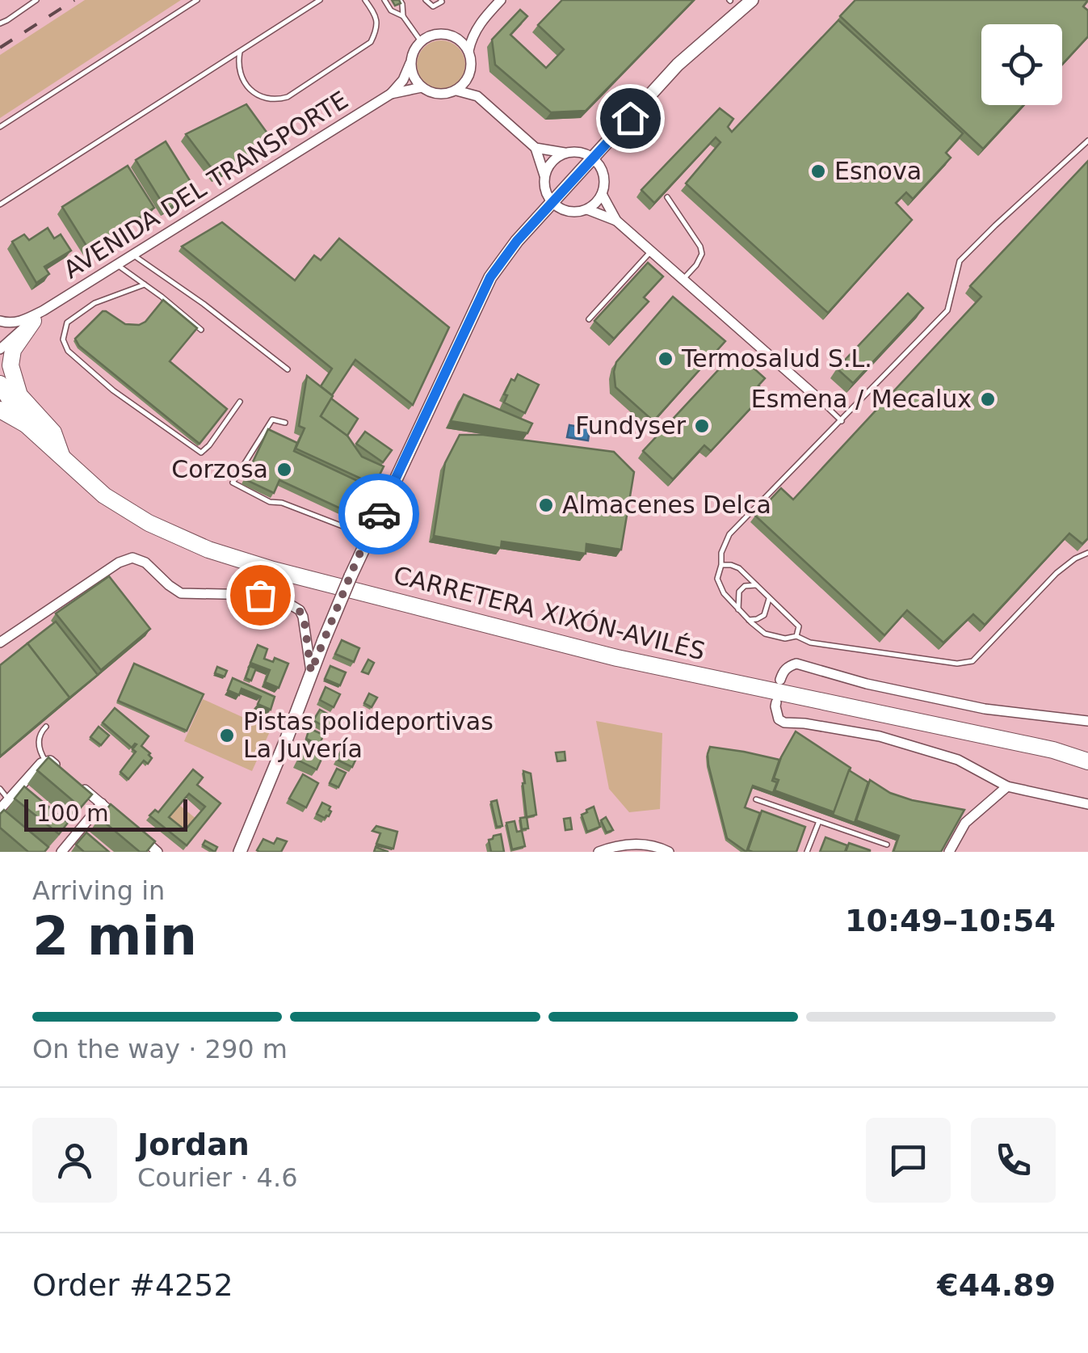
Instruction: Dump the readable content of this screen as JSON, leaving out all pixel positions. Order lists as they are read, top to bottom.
{
  "streets": {
    "highway": ["CARRETERA XIXÓN-AVILÉS"],
    "street": ["AVENIDA DEL TRANSPORTE"]
  },
  "places": [
    "Esnova",
    "Termosalud S.L.",
    "Esmena / Mecalux",
    "Fundyser",
    "Corzosa",
    "Almacenes Delca",
    "Pistas polideportivas La Juvería"
  ],
  "scale_bar": "100 m",
  "page": {
    "scale": "100 m",
    "heading": ["2 min", "Arriving in", "10:49–10:54"],
    "panel": [
      "Jordan",
      "Courier · 4.6",
      "Order #4252",
      "€44.89"
    ],
    "bar": "On the way · 290 m"
  }
}
